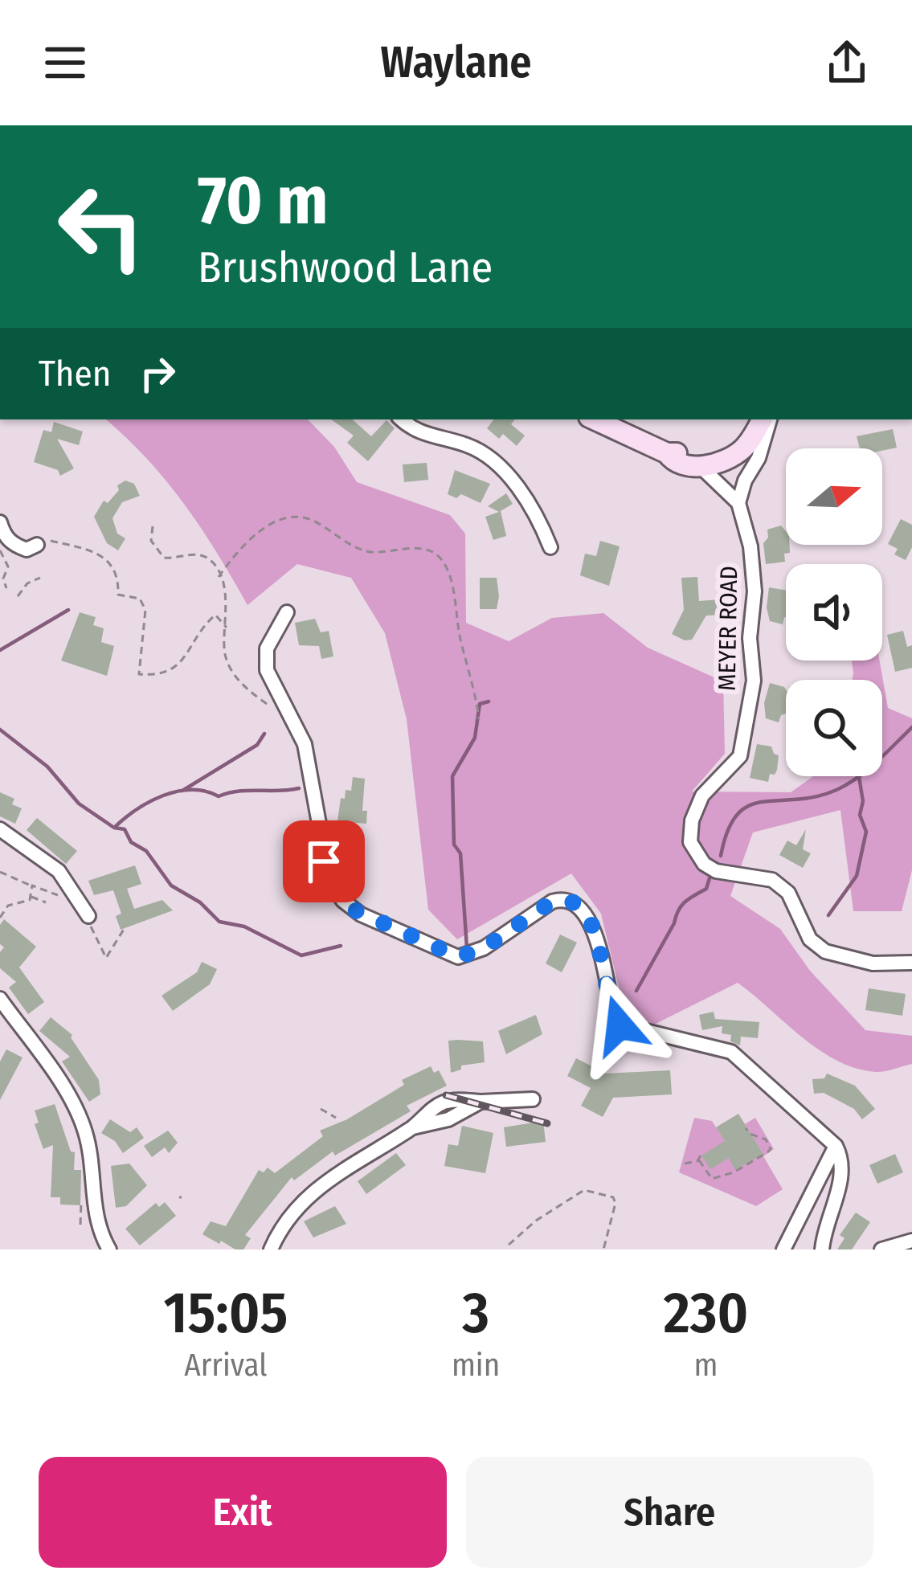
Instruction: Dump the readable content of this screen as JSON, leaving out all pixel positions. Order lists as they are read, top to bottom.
{
  "streets": {
    "street": ["MEYER ROAD"]
  },
  "north": "right",
  "page": {
    "header": "Waylane",
    "turn": ["70 m", "Brushwood Lane"],
    "then": "Then",
    "eta": [
      "15:05",
      "Arrival",
      "3",
      "min",
      "230",
      "m"
    ],
    "buttons": ["Exit", "Share"]
  }
}
